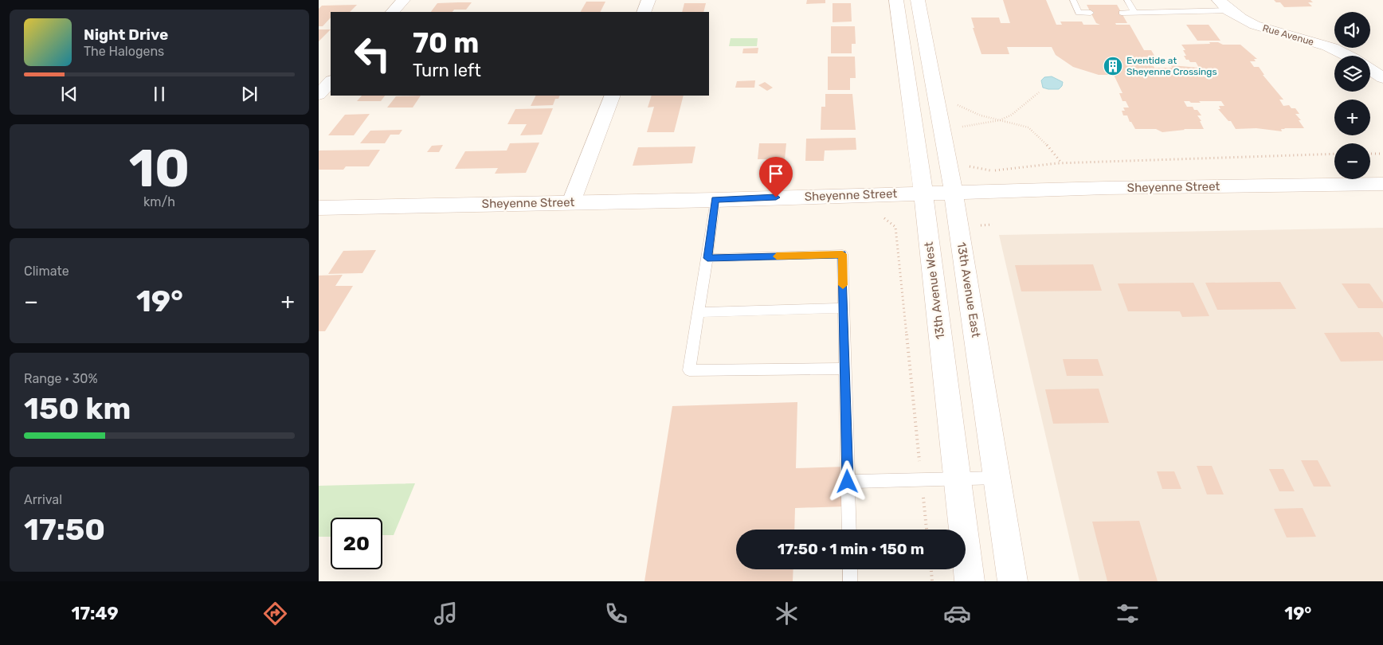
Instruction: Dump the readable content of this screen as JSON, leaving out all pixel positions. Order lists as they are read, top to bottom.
{
  "streets": {
    "main road": [
      "Rue Avenue",
      "Sheyenne Street",
      "13th Avenue East",
      "13th Avenue West"
    ]
  },
  "crossings": [
    ["Sheyenne Street", "13th Avenue East"],
    ["Sheyenne Street", "13th Avenue West"]
  ],
  "places": {
    "building": ["Eventide at Sheyenne Crossings"]
  },
  "page": {
    "map_buttons": ["+", "−"],
    "turn": ["70 m", "Turn left"],
    "song": ["Night Drive", "The Halogens"],
    "tile": [
      ["10", "km/h"],
      "Climate",
      ["Range · 30%", "150 km"],
      ["Arrival", "17:50"]
    ],
    "heat": ["−", "19°", "+"],
    "limit": "20",
    "trip": "17:50 · 1 min · 150 m",
    "tabs": ["17:49", "19°"]
  }
}
